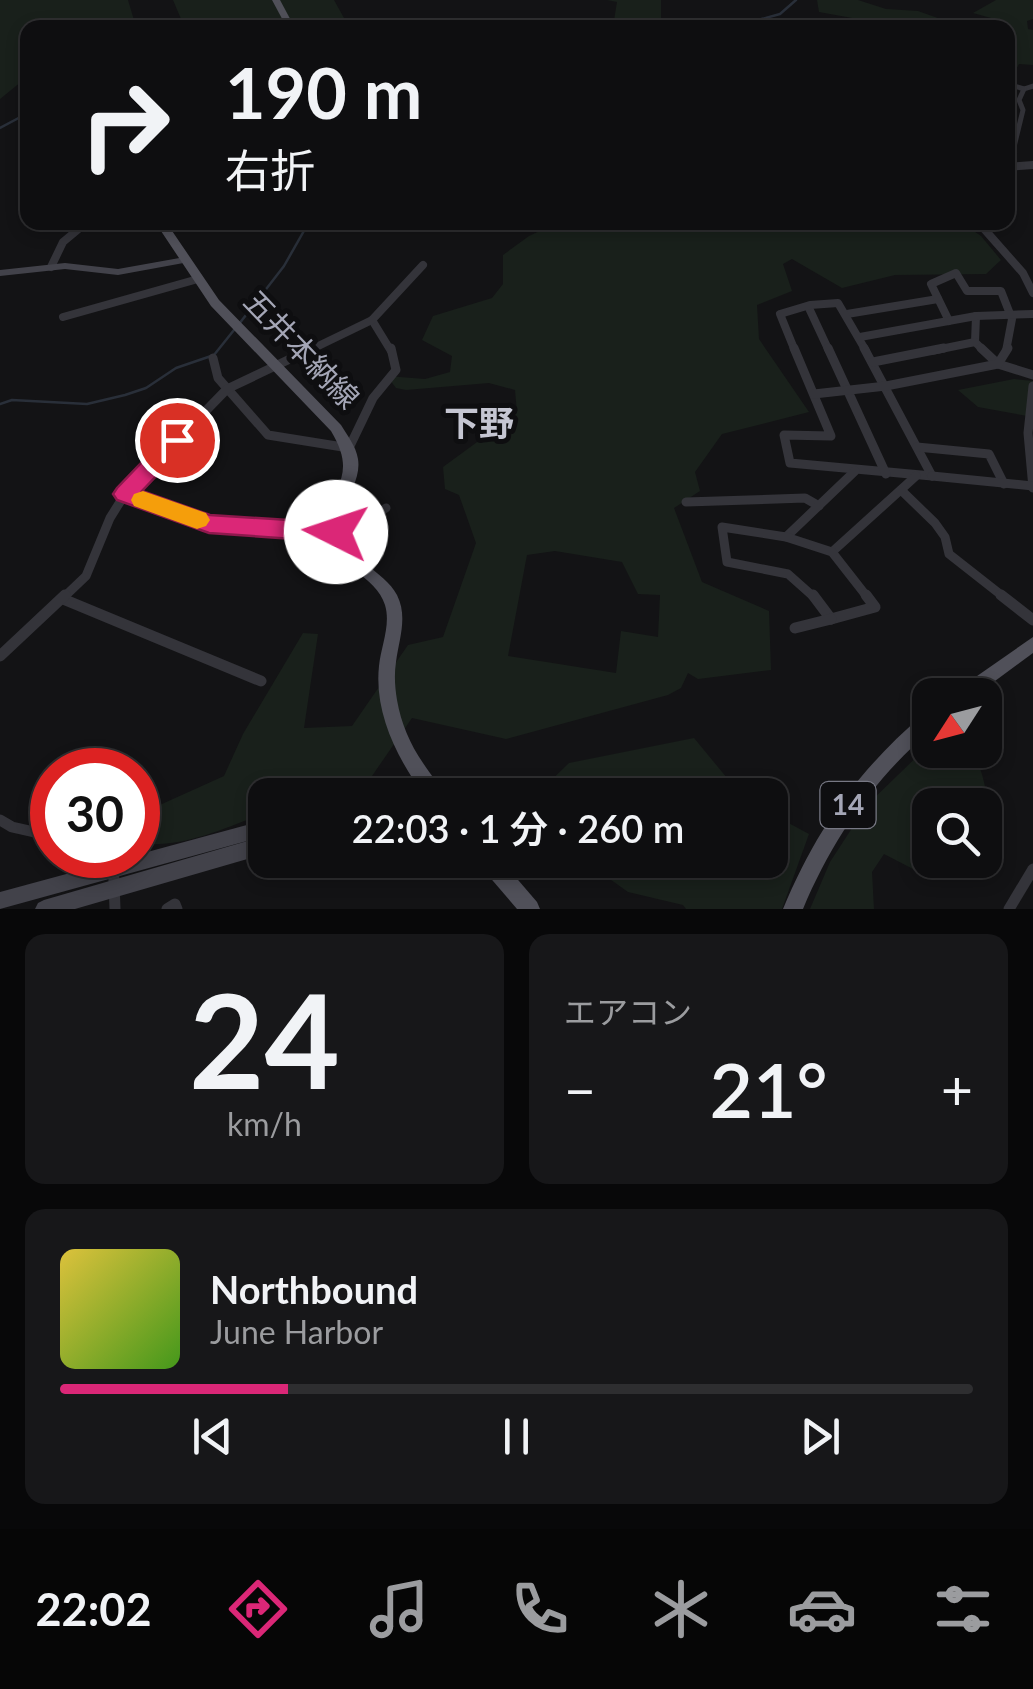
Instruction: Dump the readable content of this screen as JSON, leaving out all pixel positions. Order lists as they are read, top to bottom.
{
  "streets": {
    "main road": ["五井本納線", "14"]
  },
  "districts": ["下野"],
  "north": "bottom left",
  "page": {
    "turn": ["190 m", "右折"],
    "limit": "30",
    "trip": "22:03 · 1 分 · 260 m",
    "tile": [
      ["24", "km/h"],
      "エアコン"
    ],
    "heat": ["−", "21°", "+"],
    "song": ["Northbound", "June Harbor"],
    "tabs": "22:02"
  }
}
